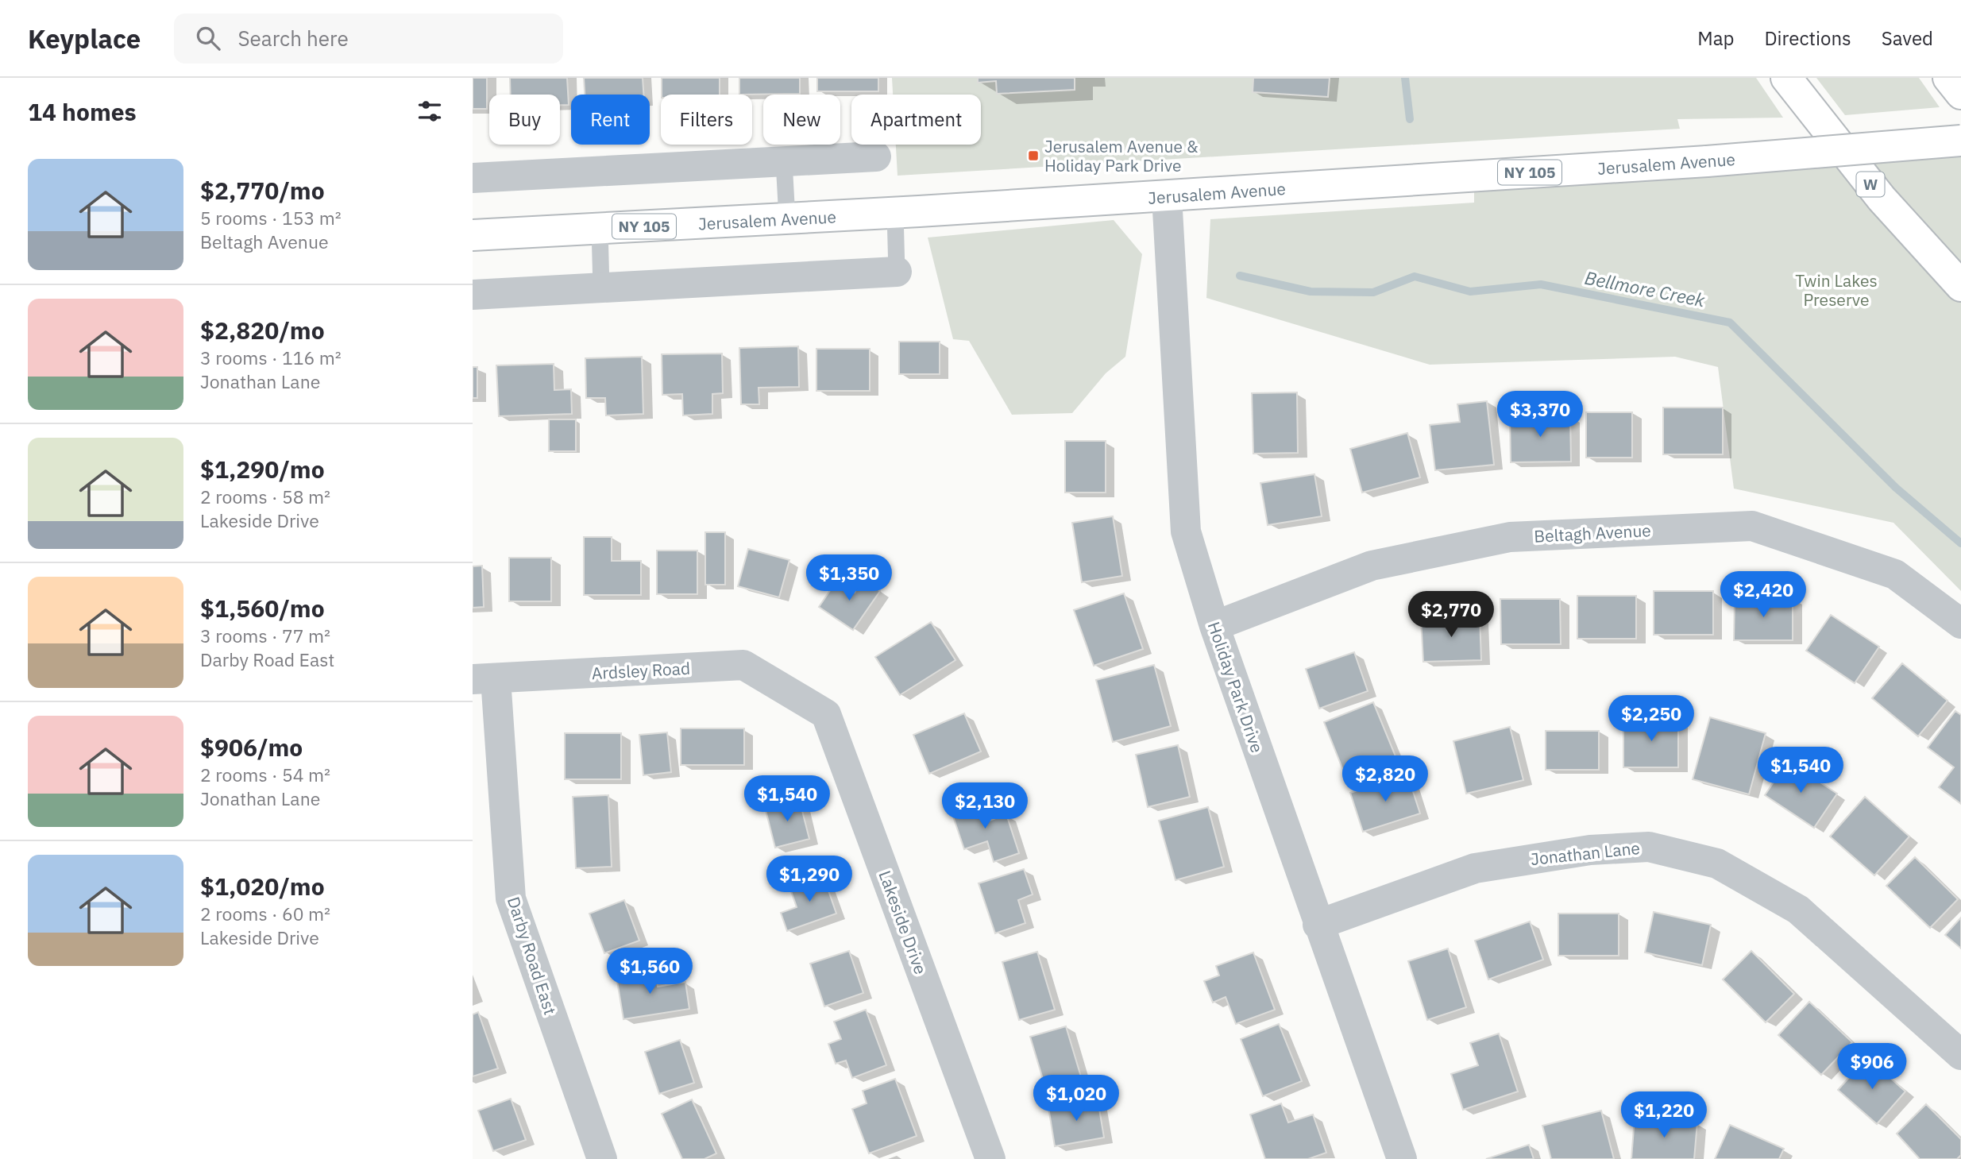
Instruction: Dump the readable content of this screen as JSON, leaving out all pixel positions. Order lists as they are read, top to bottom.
{
  "streets": {
    "main road": ["Jerusalem Avenue", "NY 105", "W"],
    "street": [
      "Beltagh Avenue",
      "Ardsley Road",
      "Holiday Park Drive",
      "Jonathan Lane",
      "Lakeside Drive",
      "Darby Road East"
    ]
  },
  "crossings": [
    ["Jerusalem Avenue", "Holiday Park Drive"],
    ["Beltagh Avenue", "Holiday Park Drive"],
    ["Ardsley Road", "Lakeside Drive"],
    ["Ardsley Road", "Darby Road East"],
    ["Holiday Park Drive", "Jonathan Lane"]
  ],
  "water": ["Bellmore Creek"],
  "parks": ["Twin Lakes Preserve"],
  "places": {
    "transit": ["Jerusalem Avenue & Holiday Park Drive"]
  },
  "page": {
    "header": "Keyplace",
    "search": "Search here",
    "nav": ["Map", "Directions", "Saved"],
    "heading": "14 homes",
    "chip": [
      "Buy",
      "Rent",
      "Filters",
      "New",
      "Apartment"
    ],
    "list": [
      {
        "name": "$2,770/mo",
        "note": "5 rooms · 153 m² · Beltagh Avenue"
      },
      {
        "name": "$2,820/mo",
        "note": "3 rooms · 116 m² · Jonathan Lane"
      },
      {
        "name": "$1,290/mo",
        "note": "2 rooms · 58 m² · Lakeside Drive"
      },
      {
        "name": "$1,560/mo",
        "note": "3 rooms · 77 m² · Darby Road East"
      },
      {
        "name": "$906/mo",
        "note": "2 rooms · 54 m² · Jonathan Lane"
      },
      {
        "name": "$1,020/mo",
        "note": "2 rooms · 60 m² · Lakeside Drive"
      }
    ],
    "price": [
      "$3,370",
      "$1,350",
      "$2,420",
      "$2,770",
      "$2,250",
      "$1,540",
      "$2,820",
      "$1,540",
      "$2,130",
      "$1,290",
      "$1,560",
      "$906",
      "$1,020",
      "$1,220"
    ]
  }
}
